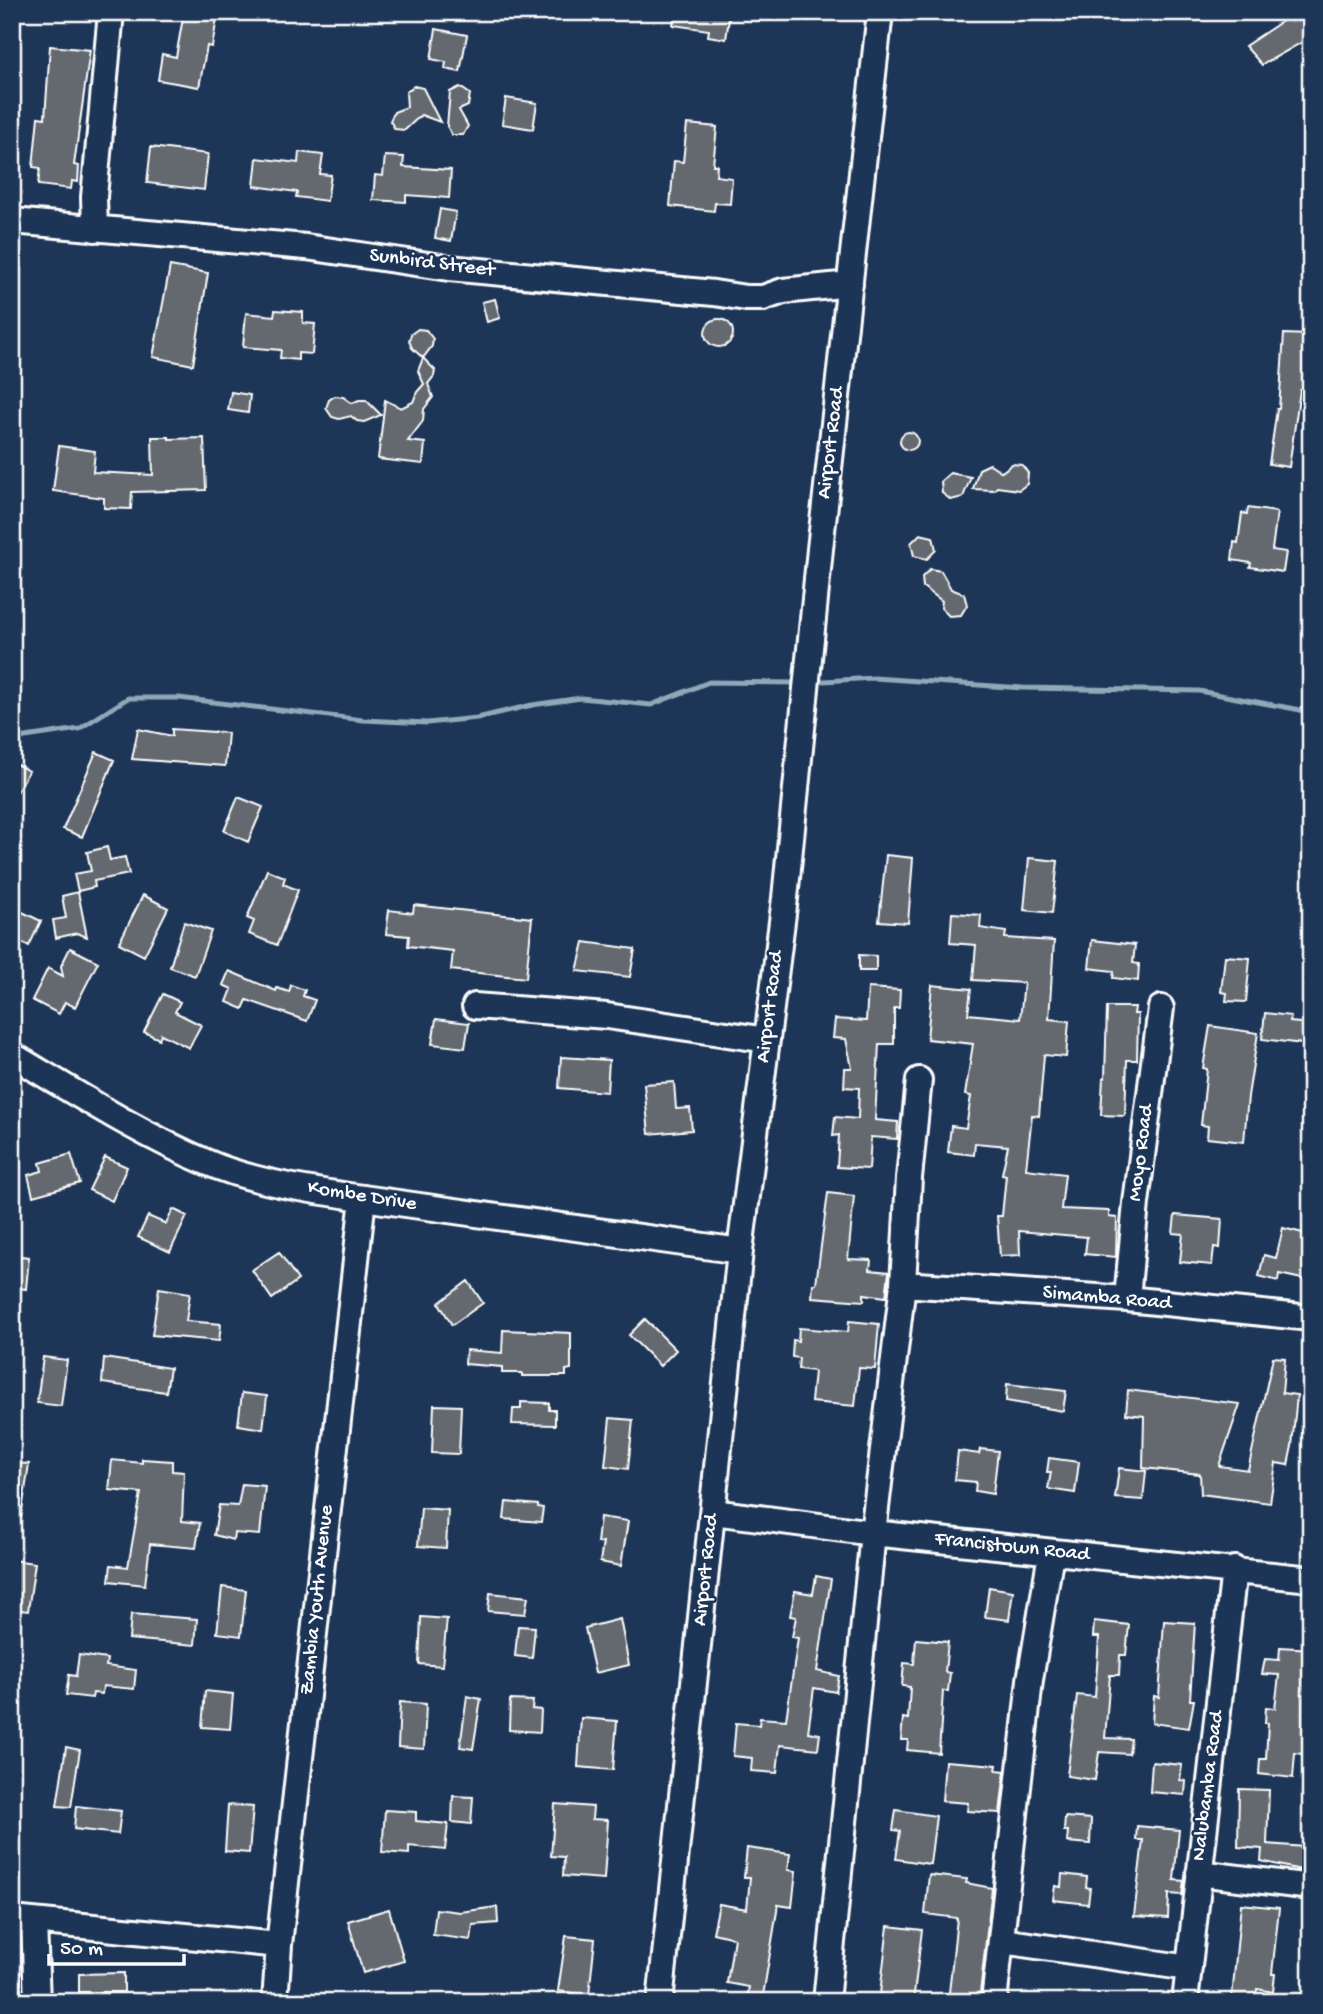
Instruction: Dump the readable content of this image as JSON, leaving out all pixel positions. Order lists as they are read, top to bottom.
{
  "streets": {
    "street": [
      "Sunbird Street",
      "Airport Road",
      "Moyo Road",
      "Kombe Drive",
      "Simamba Road",
      "Francistown Road",
      "Zambia Youth Avenue",
      "Nalubamba Road"
    ]
  },
  "crossings": [
    ["Sunbird Street", "Airport Road"],
    ["Airport Road", "Kombe Drive"],
    ["Airport Road", "Francistown Road"],
    ["Moyo Road", "Simamba Road"],
    ["Kombe Drive", "Zambia Youth Avenue"],
    ["Francistown Road", "Nalubamba Road"]
  ],
  "scale_bar": "50 m"
}
